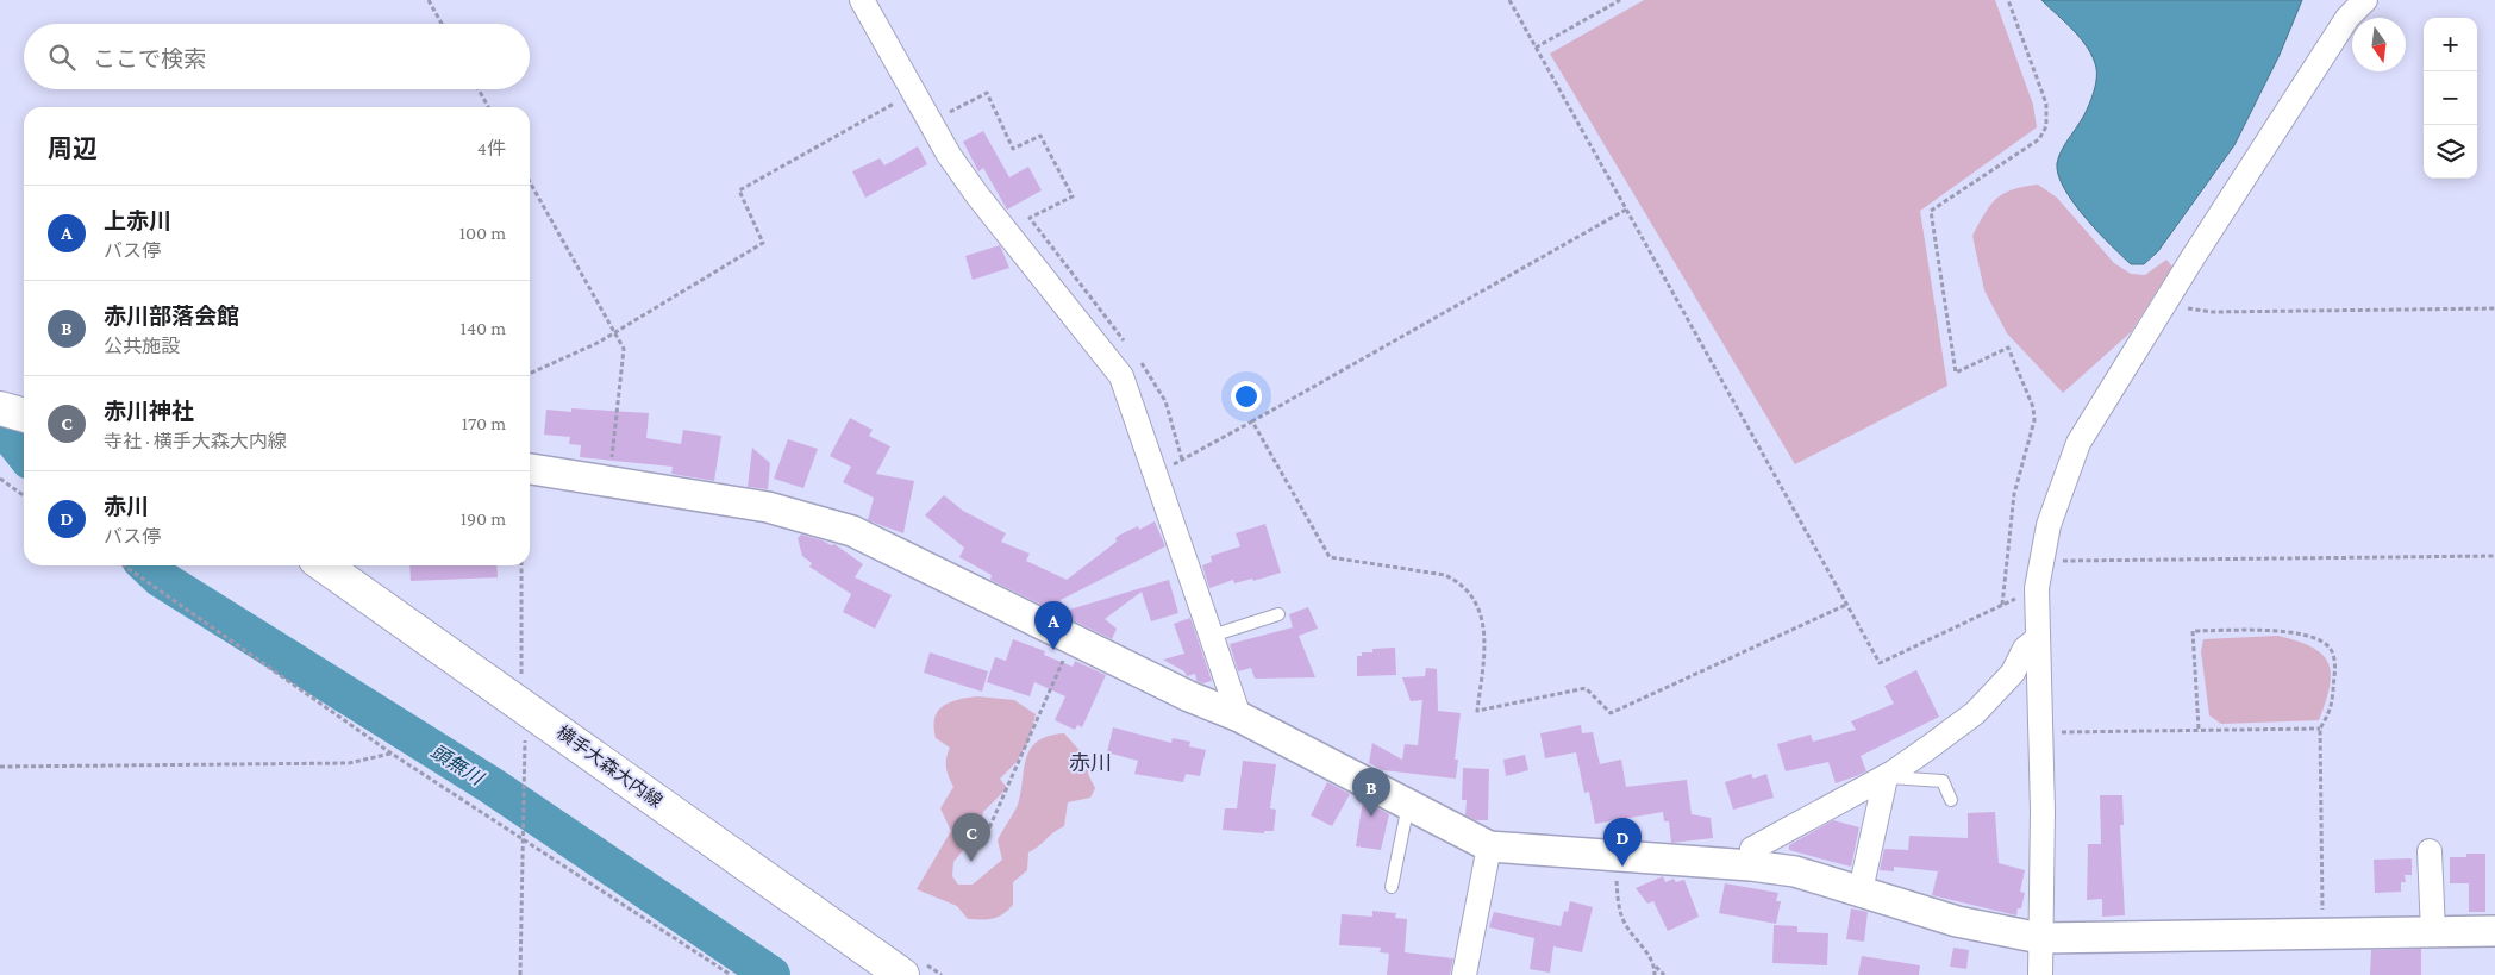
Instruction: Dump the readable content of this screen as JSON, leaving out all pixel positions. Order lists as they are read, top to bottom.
{
  "streets": {
    "main road": ["横手大森大内線"]
  },
  "districts": ["赤川"],
  "water": ["頭無川"],
  "north": "bottom",
  "page": {
    "map_buttons": ["+", "−"],
    "search": "ここで検索",
    "heading": ["周辺", "4件"],
    "list": [
      {
        "mark": "A",
        "name": "上赤川",
        "note": "バス停",
        "value": "100 m"
      },
      {
        "mark": "B",
        "name": "赤川部落会館",
        "note": "公共施設",
        "value": "140 m"
      },
      {
        "mark": "C",
        "name": "赤川神社",
        "note": "寺社 · 横手大森大内線",
        "value": "170 m"
      },
      {
        "mark": "D",
        "name": "赤川",
        "note": "バス停",
        "value": "190 m"
      }
    ],
    "pins": [
      "A",
      "B",
      "C",
      "D"
    ]
  }
}
